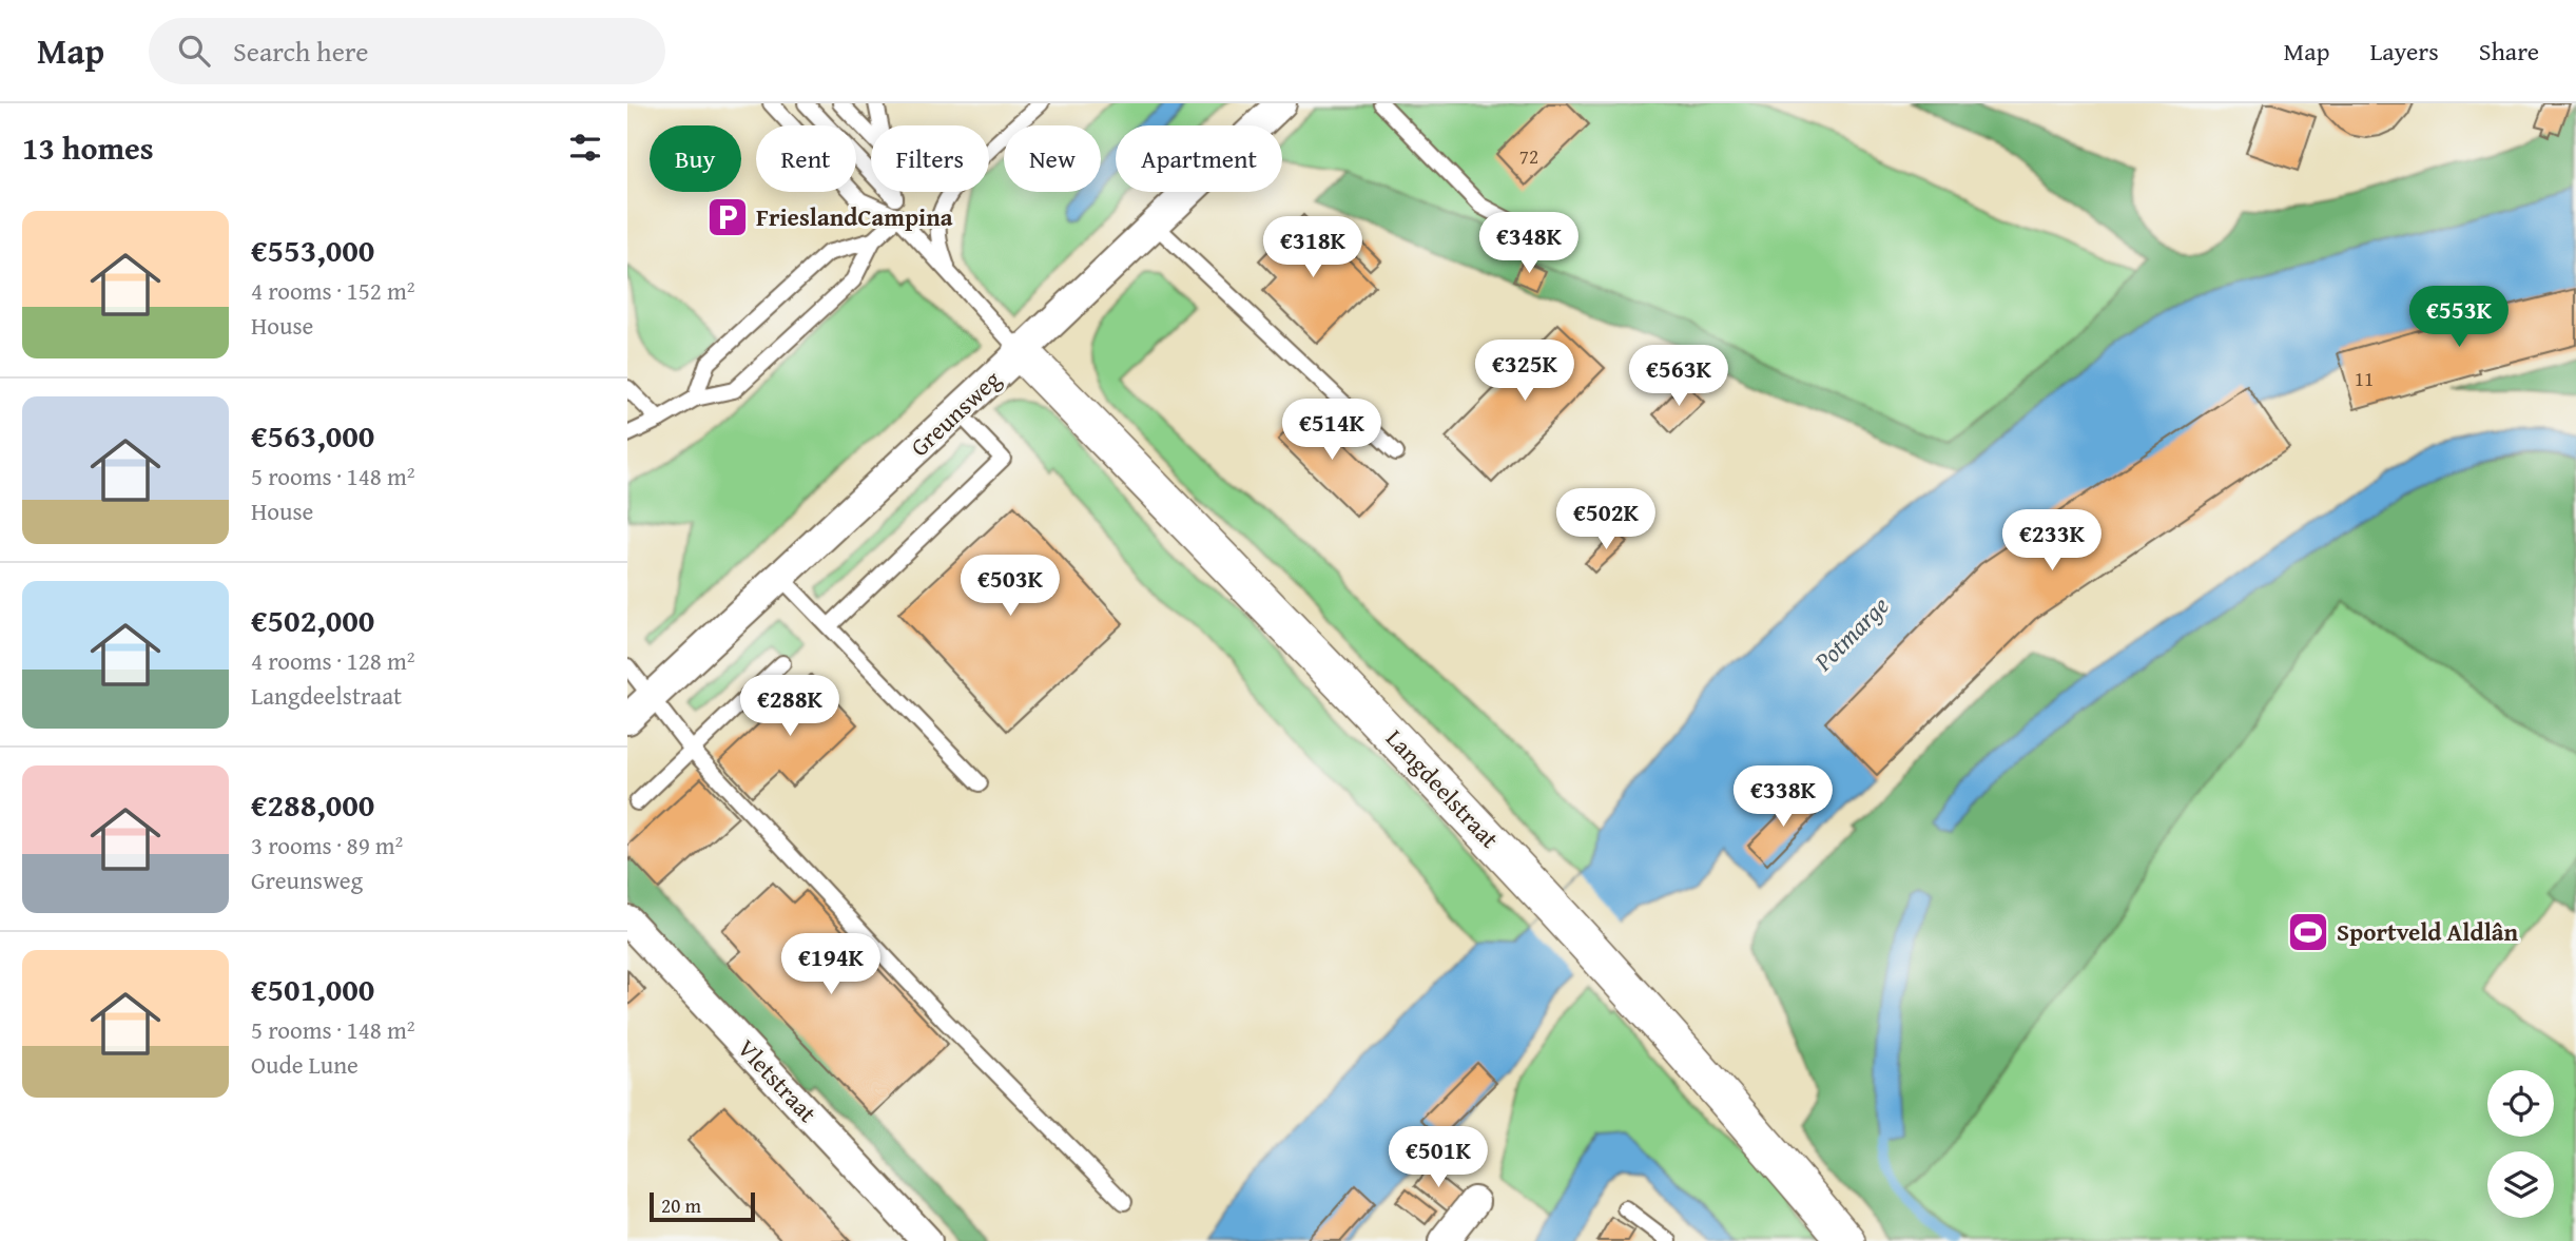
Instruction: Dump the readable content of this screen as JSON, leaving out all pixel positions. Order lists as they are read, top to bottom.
{
  "streets": {
    "street": ["Greunsweg", "Langdeelstraat", "Vletstraat"]
  },
  "crossings": [
    ["Greunsweg", "Langdeelstraat"]
  ],
  "water": ["Potmarge"],
  "places": {
    "parking": ["FrieslandCampina"],
    "sports": ["Sportveld Aldlân"]
  },
  "house_numbers": ["72", "11"],
  "scale_bar": "20 m",
  "page": {
    "header": "Map",
    "search": "Search here",
    "nav": ["Map", "Layers", "Share"],
    "heading": "13 homes",
    "chip": [
      "Buy",
      "Rent",
      "Filters",
      "New",
      "Apartment"
    ],
    "list": [
      {
        "name": "€553,000",
        "note": "4 rooms · 152 m² · House"
      },
      {
        "name": "€563,000",
        "note": "5 rooms · 148 m² · House"
      },
      {
        "name": "€502,000",
        "note": "4 rooms · 128 m² · Langdeelstraat"
      },
      {
        "name": "€288,000",
        "note": "3 rooms · 89 m² · Greunsweg"
      },
      {
        "name": "€501,000",
        "note": "5 rooms · 148 m² · Oude Lune"
      }
    ],
    "price": [
      "€348K",
      "€318K",
      "€553K",
      "€325K",
      "€563K",
      "€514K",
      "€502K",
      "€233K",
      "€503K",
      "€288K",
      "€338K",
      "€194K",
      "€501K"
    ],
    "scale": "20 m"
  }
}
